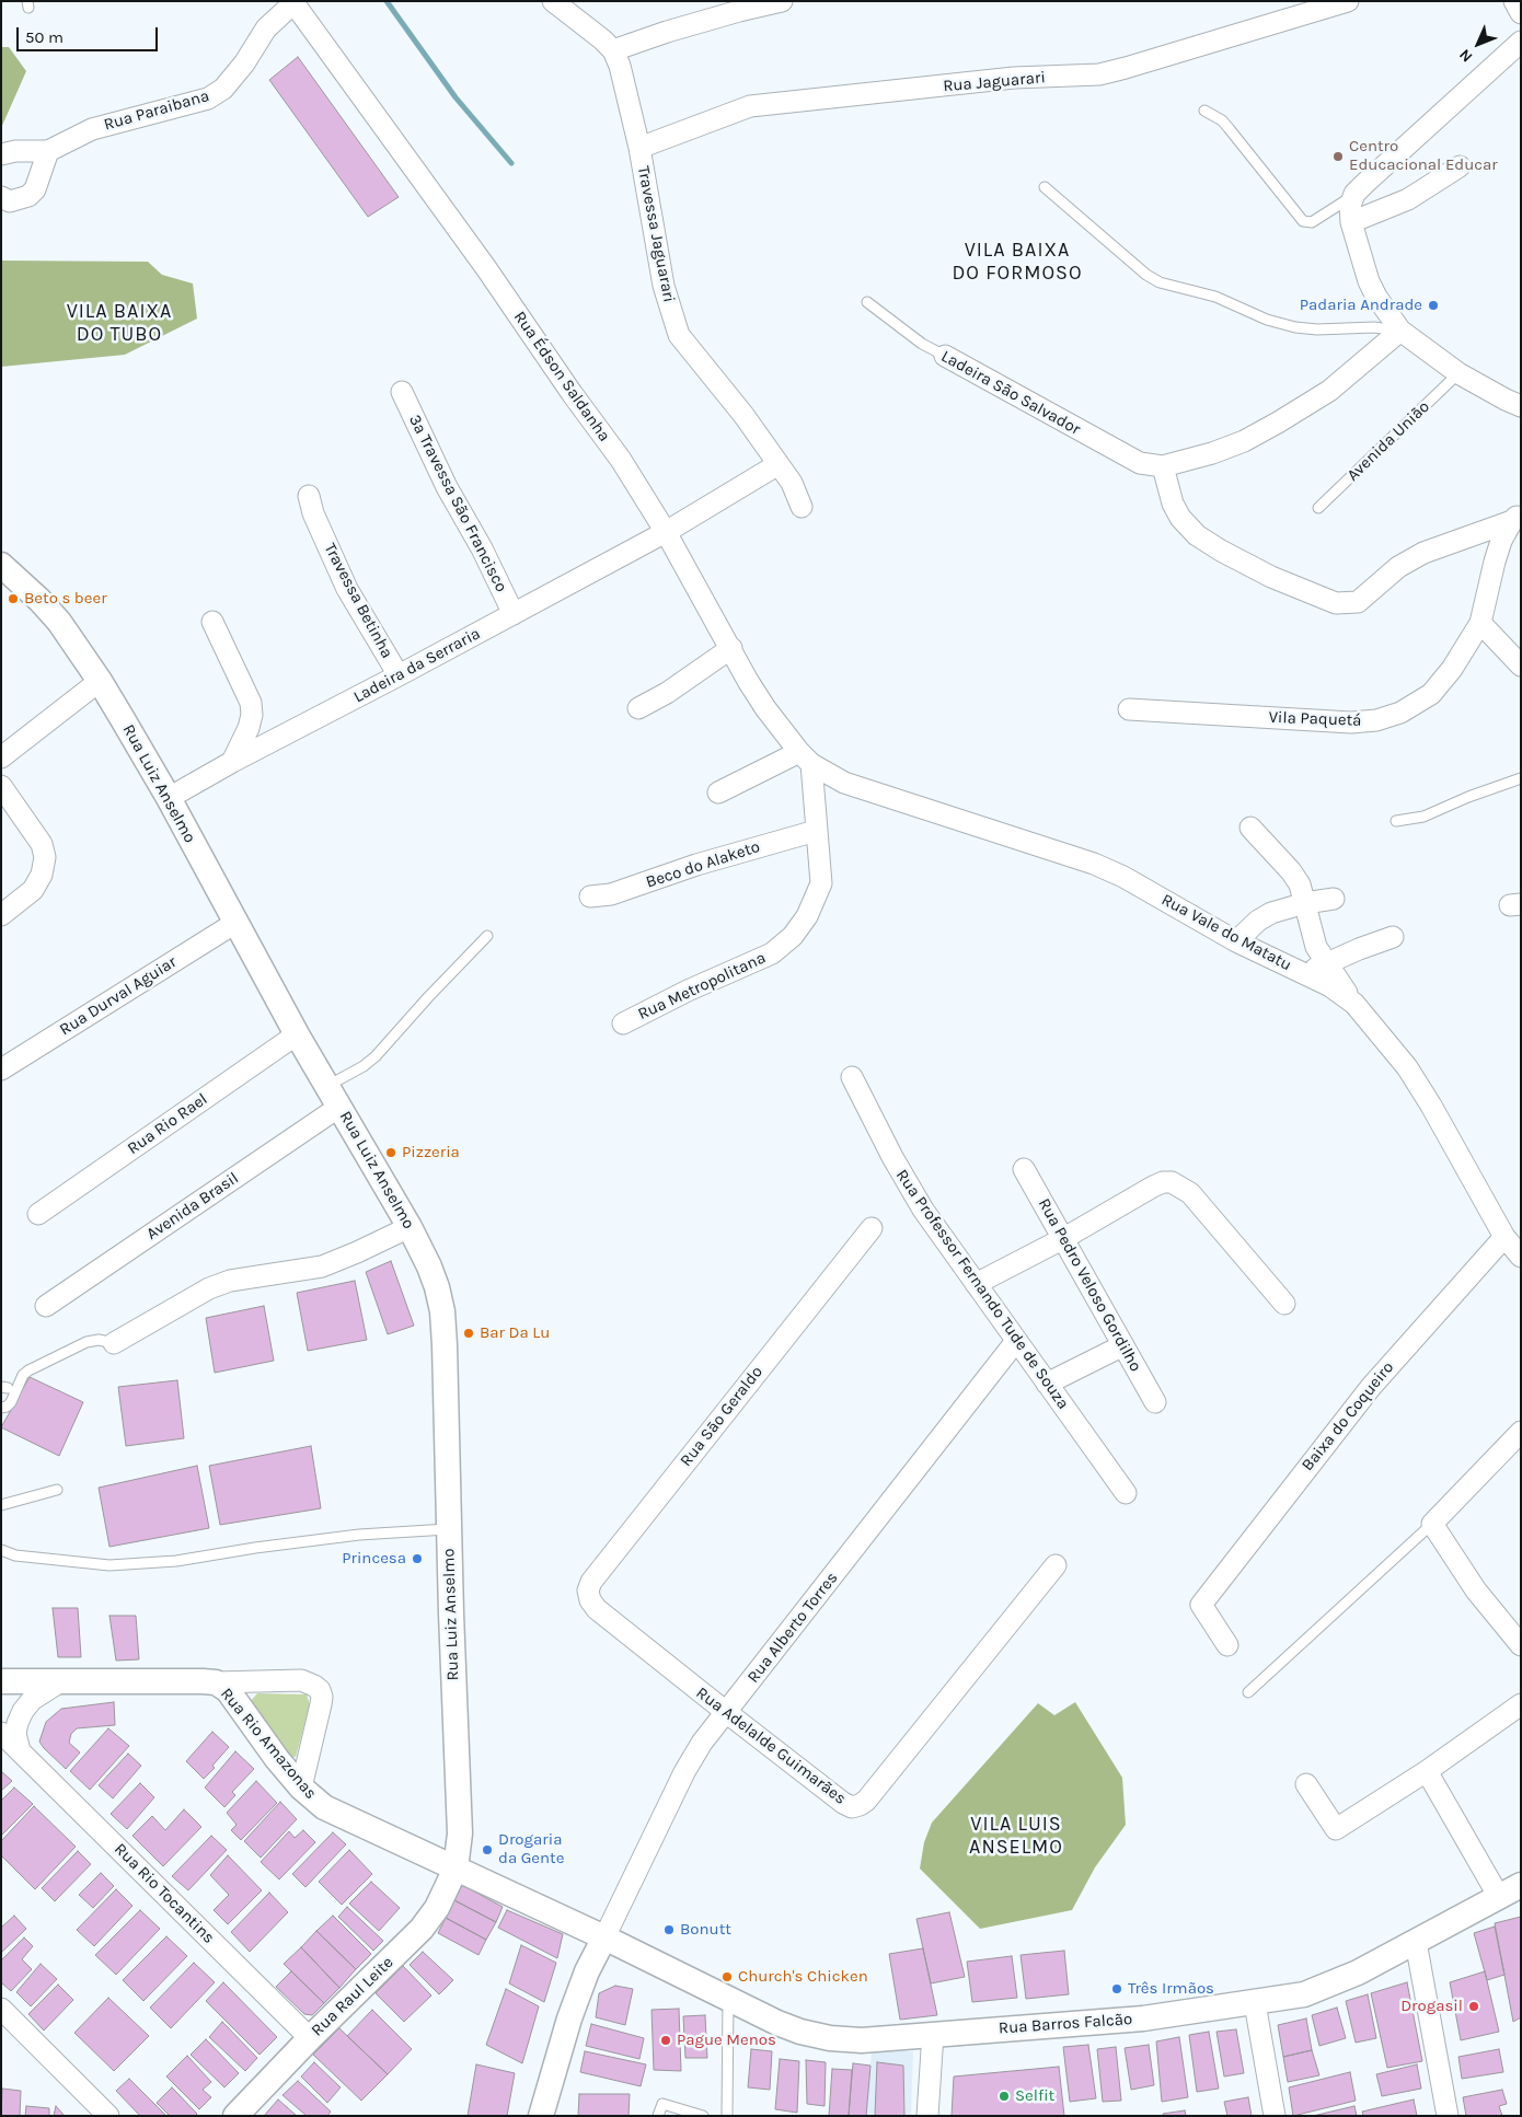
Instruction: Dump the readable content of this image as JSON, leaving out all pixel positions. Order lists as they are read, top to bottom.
{
  "streets": {
    "street": [
      "Rua Jaguarari",
      "Rua Paraibana",
      "Travessa Jaguarari",
      "Rua Édson Saldanha",
      "Ladeira São Salvador",
      "3ª Travessa São Francisco",
      "Travessa Betinha",
      "Ladeira da Serraria",
      "Vila Paquetá",
      "Rua Luiz Anselmo",
      "Beco do Alaketo",
      "Rua Vale do Matatu",
      "Rua Metropolitana",
      "Rua Durval Aguiar",
      "Rua Rio Rael",
      "Avenida Brasil",
      "Rua Pedro Veloso Gordilho",
      "Rua Professor Fernando Tude de Souza",
      "Rua Sāo Geraldo",
      "Baixa do Coqueiro",
      "Rua Alberto Torres",
      "Rua Rio Amazonas",
      "Rua Adelalde Guimarães",
      "Rua Rio Tocantins",
      "Rua Raul Leite",
      "Rua Barros Falcão"
    ],
    "lane": ["Avenida União"]
  },
  "crossings": [
    ["Rua Jaguarari", "Travessa Jaguarari"],
    ["Rua Paraibana", "Rua Édson Saldanha"],
    ["Travessa Jaguarari", "Ladeira da Serraria"],
    ["Rua Édson Saldanha", "Ladeira da Serraria"],
    ["Rua Édson Saldanha", "Rua Vale do Matatu"],
    ["Rua Édson Saldanha", "Rua Metropolitana"],
    ["3ª Travessa São Francisco", "Ladeira da Serraria"],
    ["Travessa Betinha", "Ladeira da Serraria"],
    ["Ladeira da Serraria", "Rua Luiz Anselmo"],
    ["Rua Luiz Anselmo", "Rua Durval Aguiar"],
    ["Rua Luiz Anselmo", "Rua Rio Rael"],
    ["Rua Luiz Anselmo", "Avenida Brasil"],
    ["Rua Luiz Anselmo", "Rua Rio Amazonas"],
    ["Rua Luiz Anselmo", "Rua Raul Leite"],
    ["Beco do Alaketo", "Rua Metropolitana"],
    ["Rua Vale do Matatu", "Rua Metropolitana"],
    ["Rua Vale do Matatu", "Baixa do Coqueiro"],
    ["Rua Professor Fernando Tude de Souza", "Rua Alberto Torres"],
    ["Rua Sāo Geraldo", "Rua Adelalde Guimarães"],
    ["Rua Alberto Torres", "Rua Rio Amazonas"],
    ["Rua Alberto Torres", "Rua Adelalde Guimarães"],
    ["Rua Alberto Torres", "Rua Barros Falcão"],
    ["Rua Rio Amazonas", "Rua Raul Leite"],
    ["Rua Rio Amazonas", "Rua Barros Falcão"],
    ["Rua Rio Tocantins", "Rua Raul Leite"]
  ],
  "districts": ["VILA BAIXA DO FORMOSO", "VILA BAIXA DO TUBO", "VILA LUIS ANSELMO"],
  "places": [
    "Centro Educacional Educar",
    "Padaria Andrade",
    "Beto s beer",
    "Pizzeria",
    "Bar Da Lu",
    "Princesa",
    "Drogaria da Gente",
    "Bonutt",
    "Church's Chicken",
    "Três Irmãos",
    "Drogasil",
    "Pague Menos",
    "Selfit"
  ],
  "scale_bar": "50 m",
  "north": "bottom left"
}
